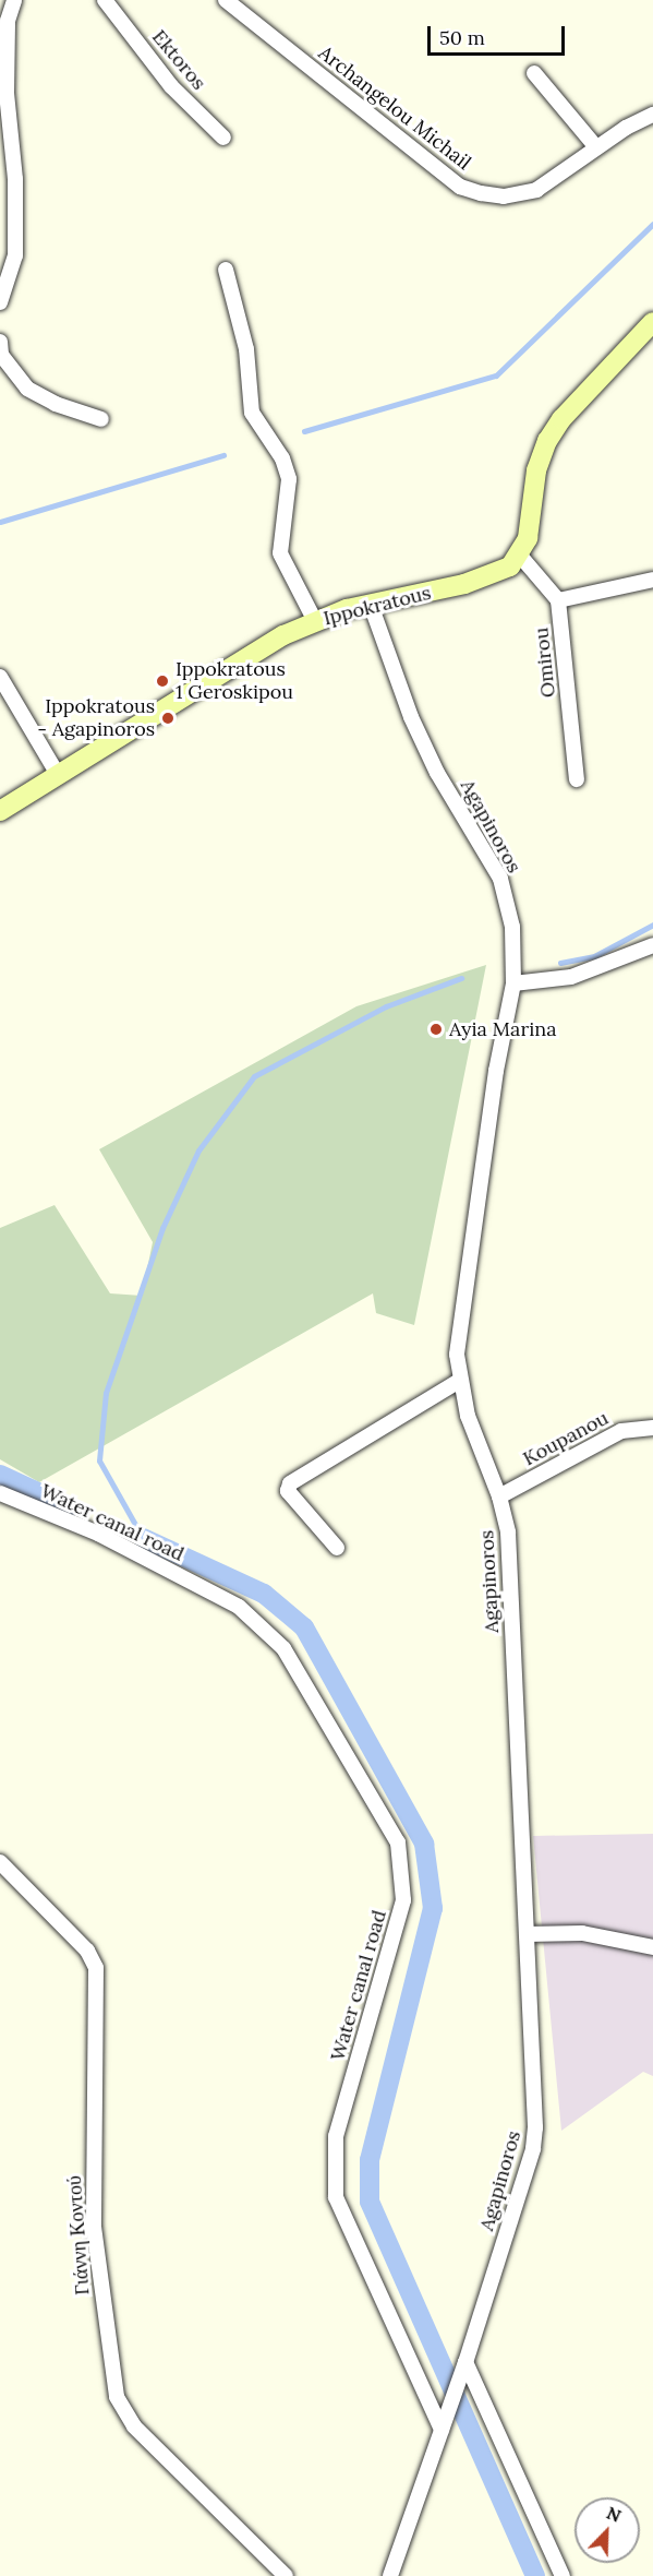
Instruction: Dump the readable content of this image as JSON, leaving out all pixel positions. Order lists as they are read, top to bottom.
{
  "streets": {
    "street": [
      "Ektoros",
      "Archangelou Michail",
      "Ippokratous",
      "Omirou",
      "Agapinoros",
      "Koupanou",
      "Water canal road",
      "Γιάννη Κοντού"
    ]
  },
  "crossings": [
    ["Ippokratous", "Omirou"],
    ["Ippokratous", "Agapinoros"],
    ["Agapinoros", "Koupanou"],
    ["Agapinoros", "Water canal road"]
  ],
  "places": ["Ippokratous 1 Geroskipou", "Ippokratous - Agapinoros", "Ayia Marina"],
  "scale_bar": "50 m",
  "north": "top right"
}
